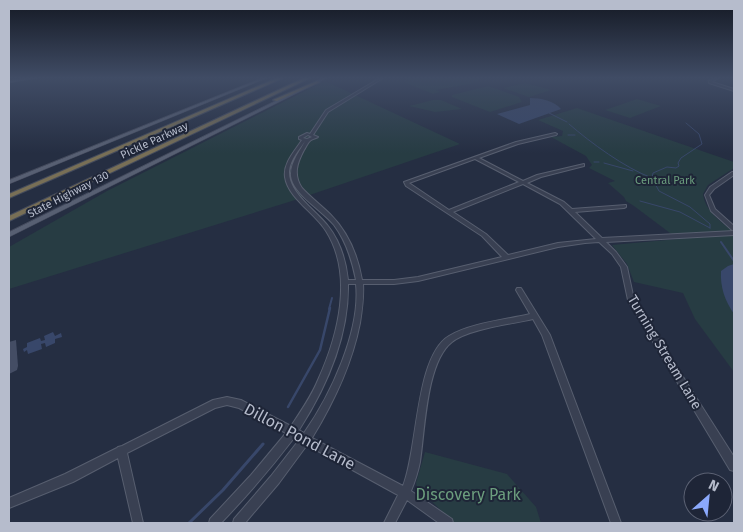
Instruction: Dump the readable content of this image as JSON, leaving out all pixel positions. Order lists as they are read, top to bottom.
{
  "streets": {
    "highway": ["Pickle Parkway"],
    "main road": ["State Highway 130"],
    "street": ["Turning Stream Lane", "Dillon Pond Lane"]
  },
  "parks": ["Central Park", "Discovery Park"],
  "north": "top right"
}
